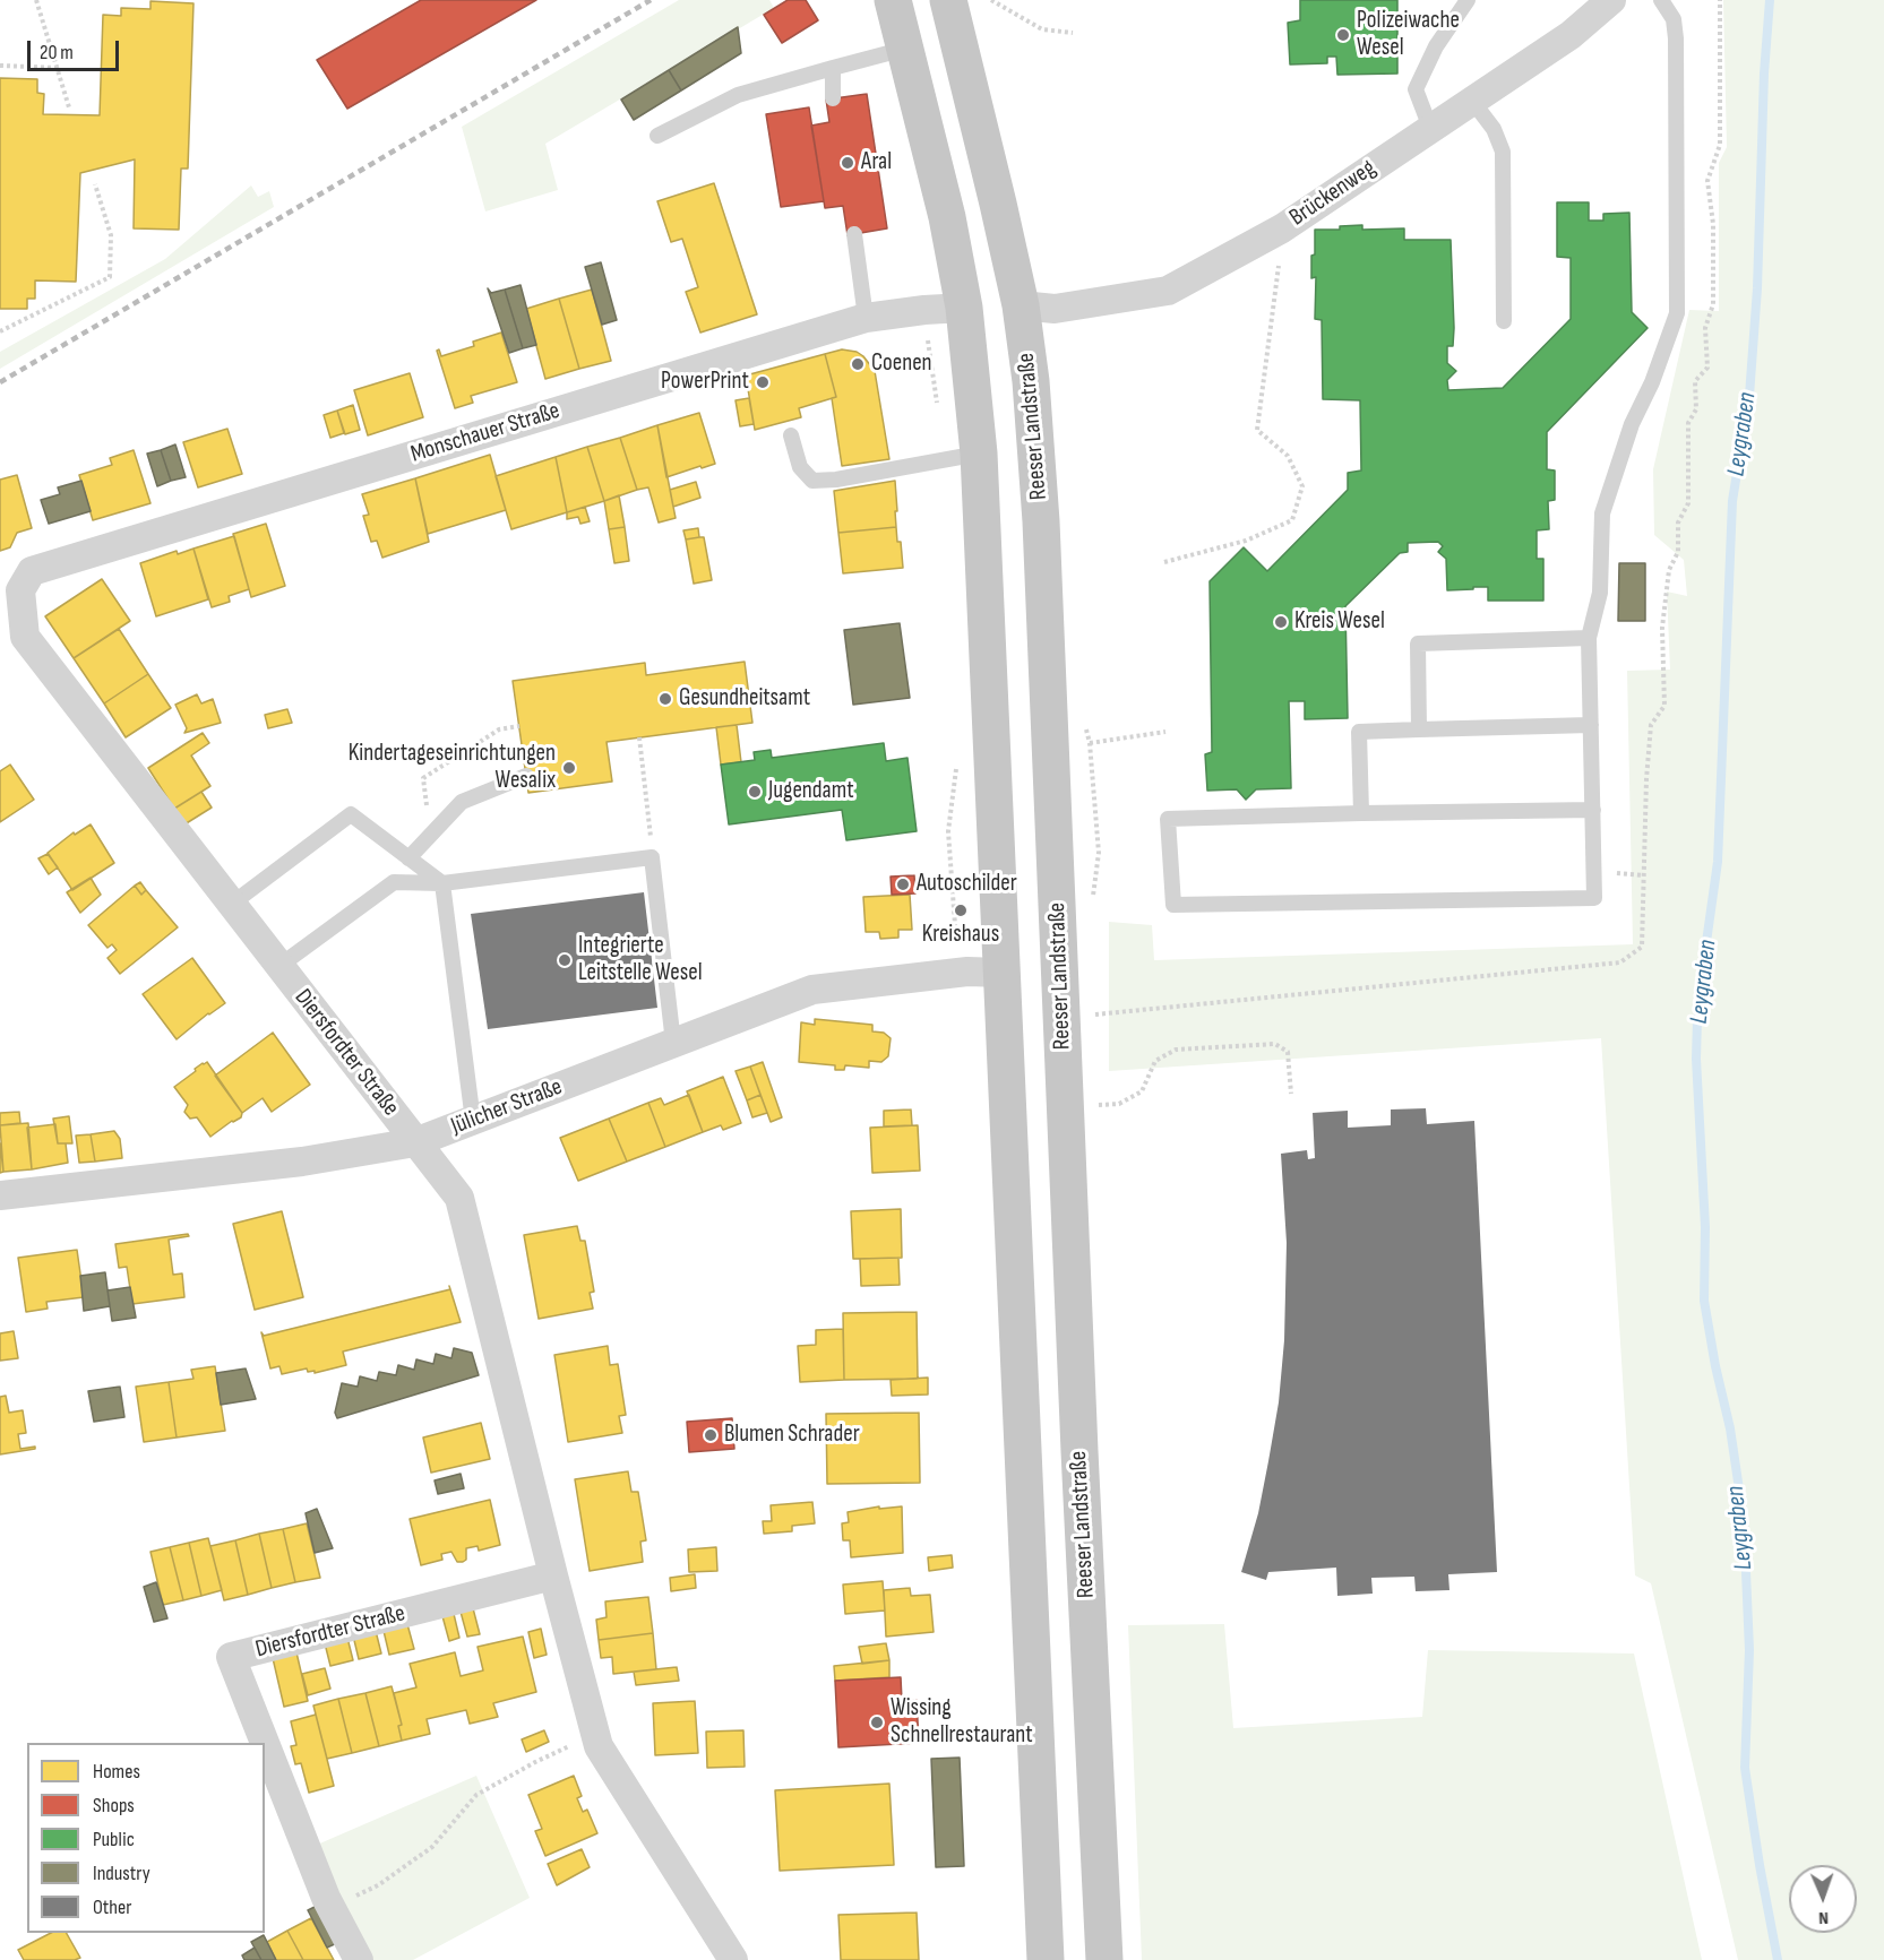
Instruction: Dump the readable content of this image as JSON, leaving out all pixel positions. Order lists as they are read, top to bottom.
{
  "streets": {
    "main road": ["Reeser Landstraße"],
    "street": [
      "Brückenweg",
      "Monschauer Straße",
      "Diersfordter Straße",
      "Jülicher Straße"
    ]
  },
  "crossings": [
    ["Brückenweg", "Reeser Landstraße"],
    ["Monschauer Straße", "Diersfordter Straße"],
    ["Diersfordter Straße", "Jülicher Straße"]
  ],
  "water": ["Leygraben"],
  "places": [
    "Polizeiwache Wesel",
    "Aral",
    "Coenen",
    "PowerPrint",
    "Kreis Wesel",
    "Gesundheitsamt",
    "Kindertageseinrichtungen Wesalix",
    "Jugendamt",
    "Autoschilder",
    "Kreishaus",
    "Integrierte Leitstelle Wesel",
    "Blumen Schrader",
    "Wissing Schnellrestaurant"
  ],
  "legend": [
    "Homes",
    "Shops",
    "Public",
    "Industry",
    "Other"
  ],
  "scale_bar": "20 m",
  "north": "bottom"
}
